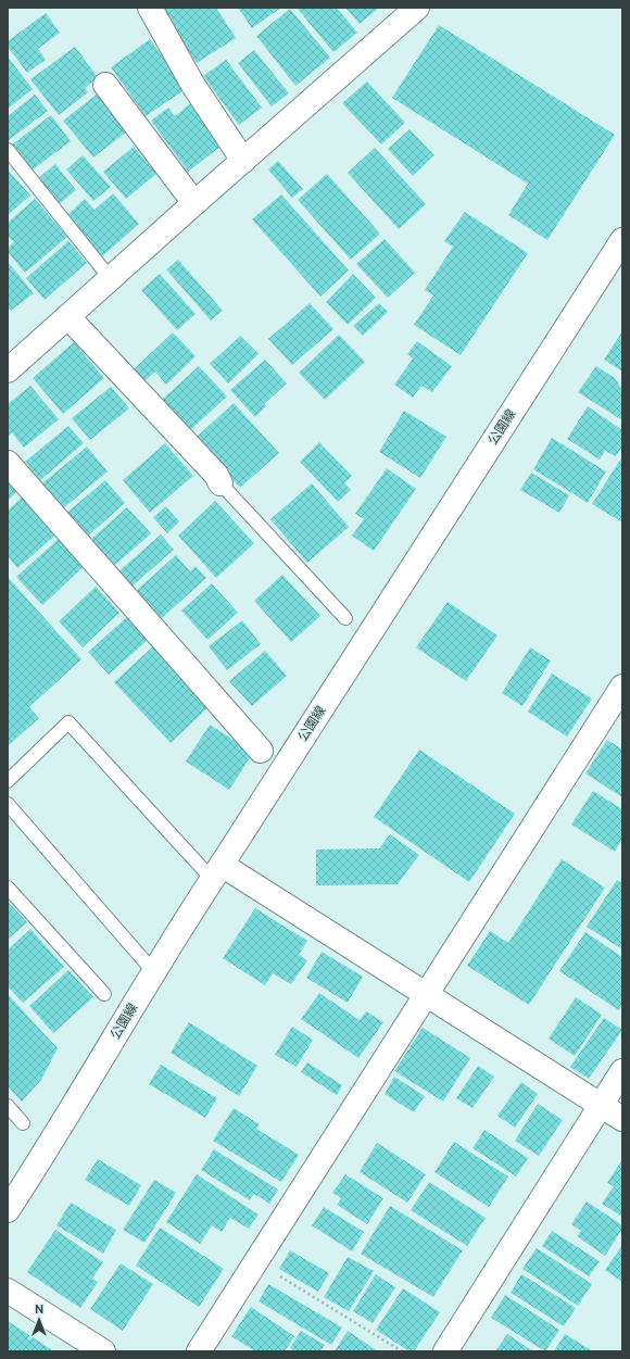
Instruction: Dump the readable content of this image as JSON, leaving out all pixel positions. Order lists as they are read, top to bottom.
{
  "streets": {
    "street": ["公園線"]
  },
  "north": "top"
}
